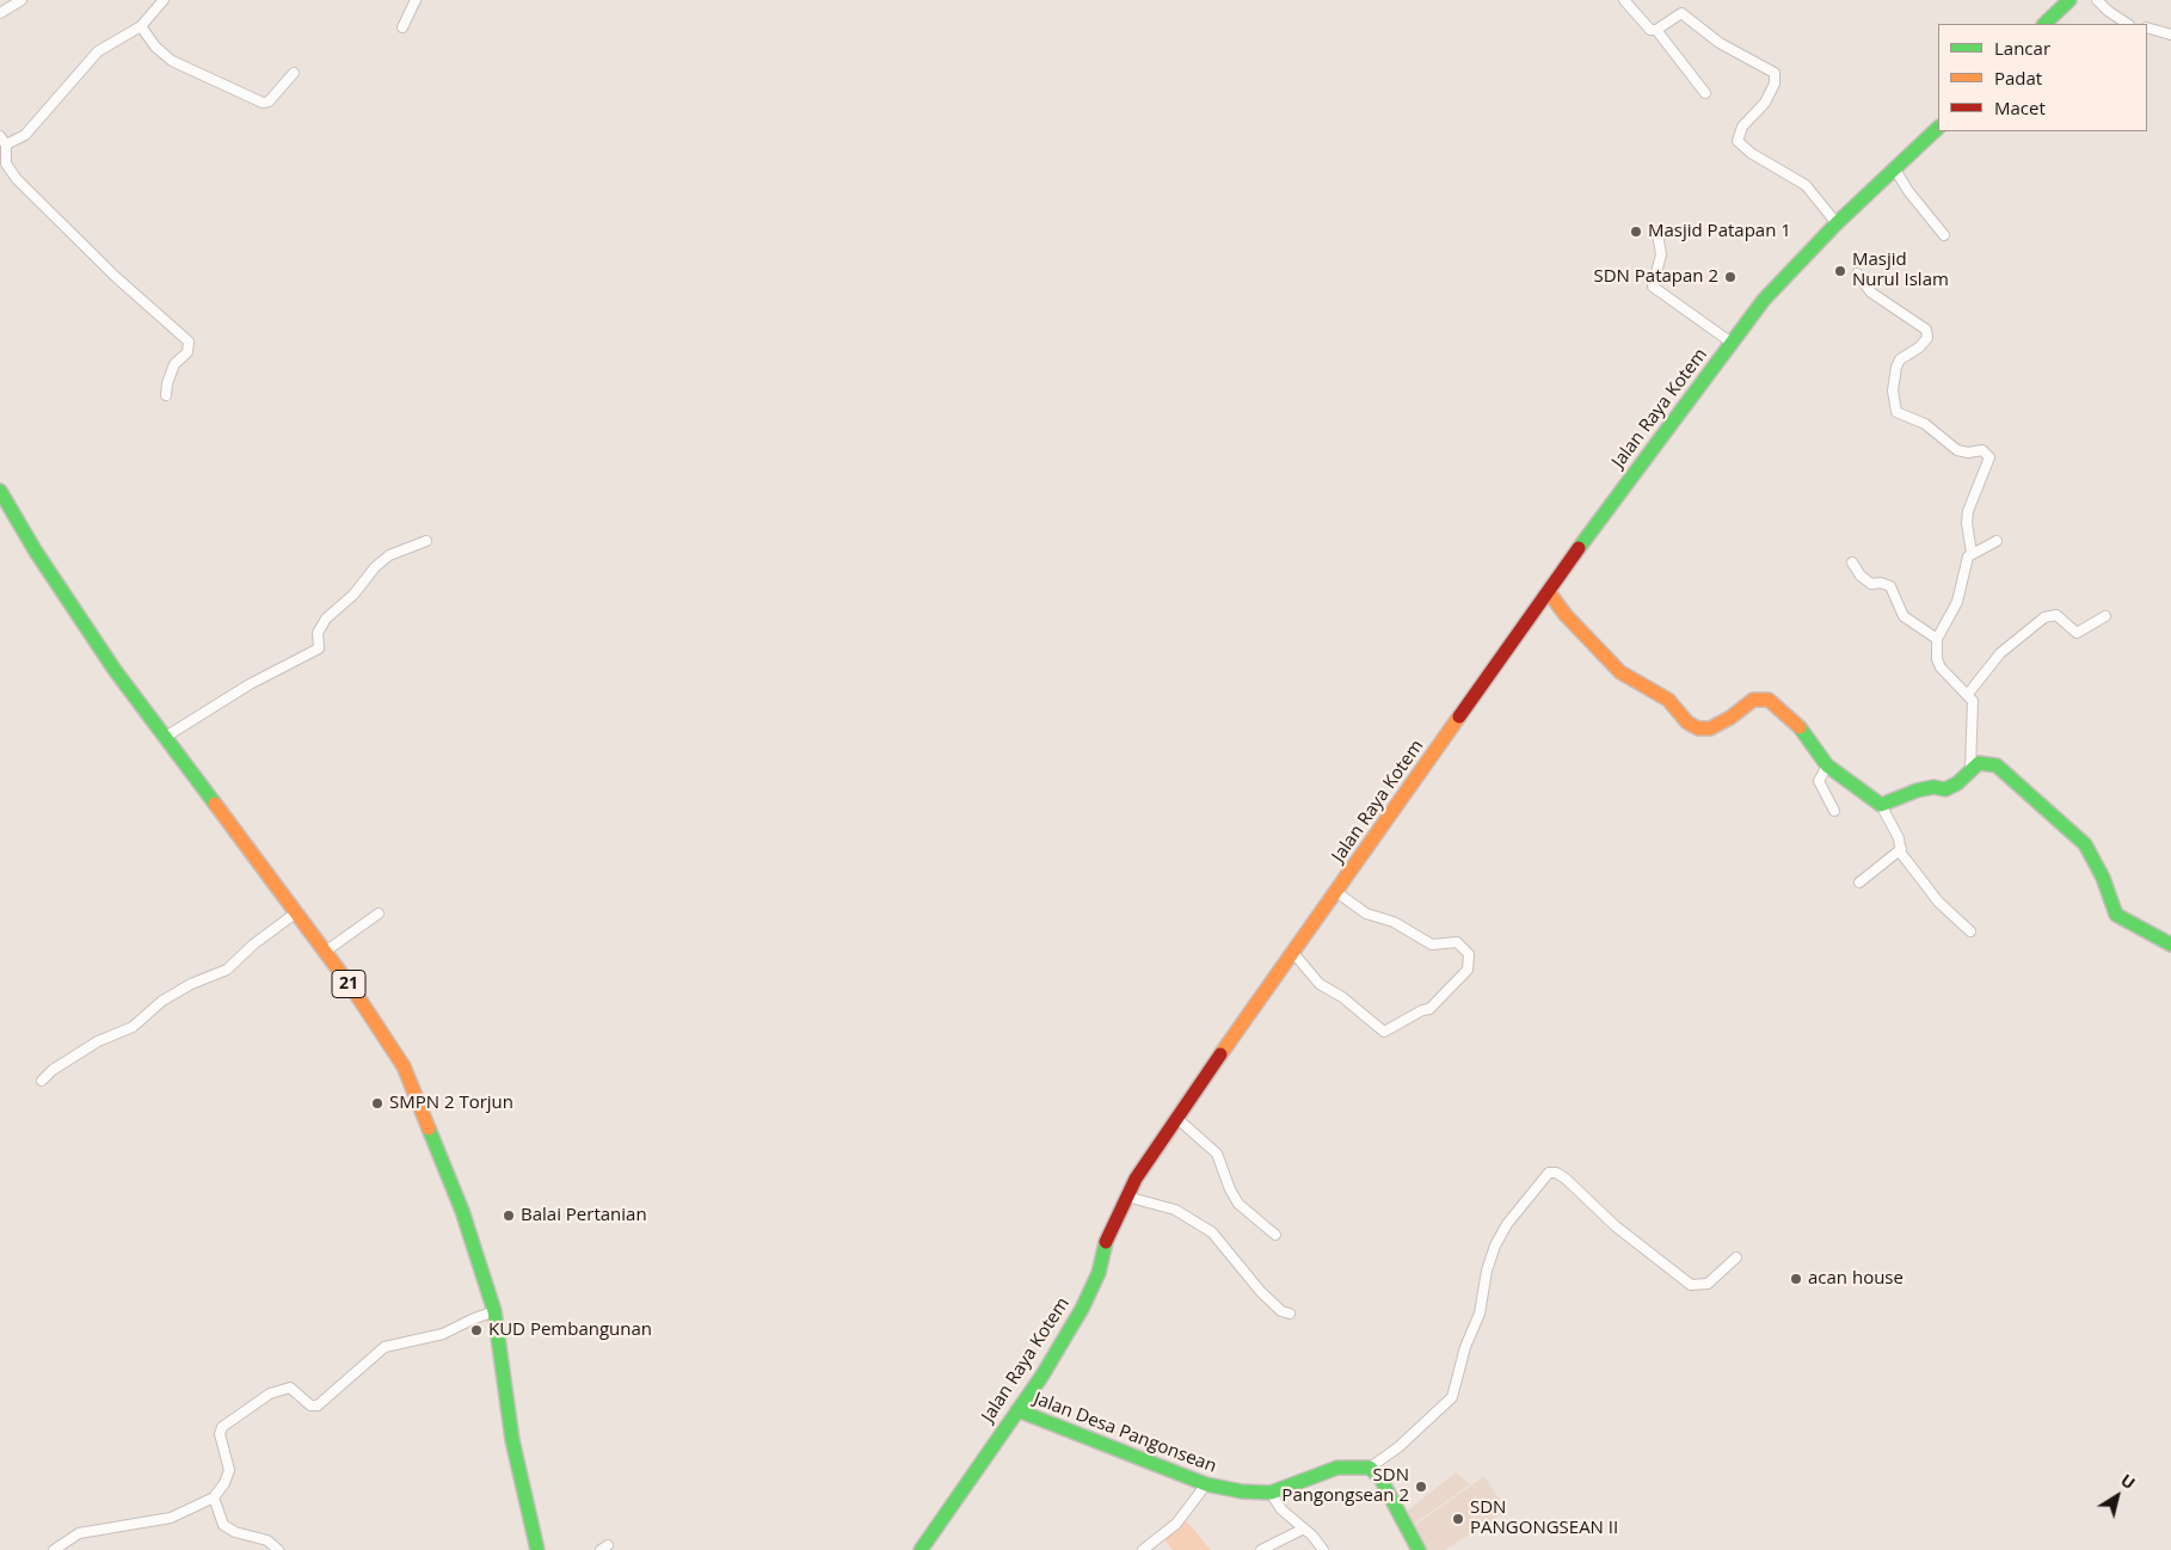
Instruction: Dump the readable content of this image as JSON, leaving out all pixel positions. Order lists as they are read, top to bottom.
{
  "streets": {
    "main road": ["Jalan Raya Kotem", "21", "Jalan Desa Pangonsean"]
  },
  "crossings": [
    ["Jalan Raya Kotem", "Jalan Desa Pangonsean"]
  ],
  "places": [
    "Masjid Patapan 1",
    "Masjid Nurul Islam",
    "SDN Patapan 2",
    "SMPN 2 Torjun",
    "Balai Pertanian",
    "acan house",
    "KUD Pembangunan",
    "SDN Pangongsean 2",
    "SDN PANGONGSEAN II"
  ],
  "legend": ["Lancar", "Padat", "Macet"],
  "north": "top right"
}
